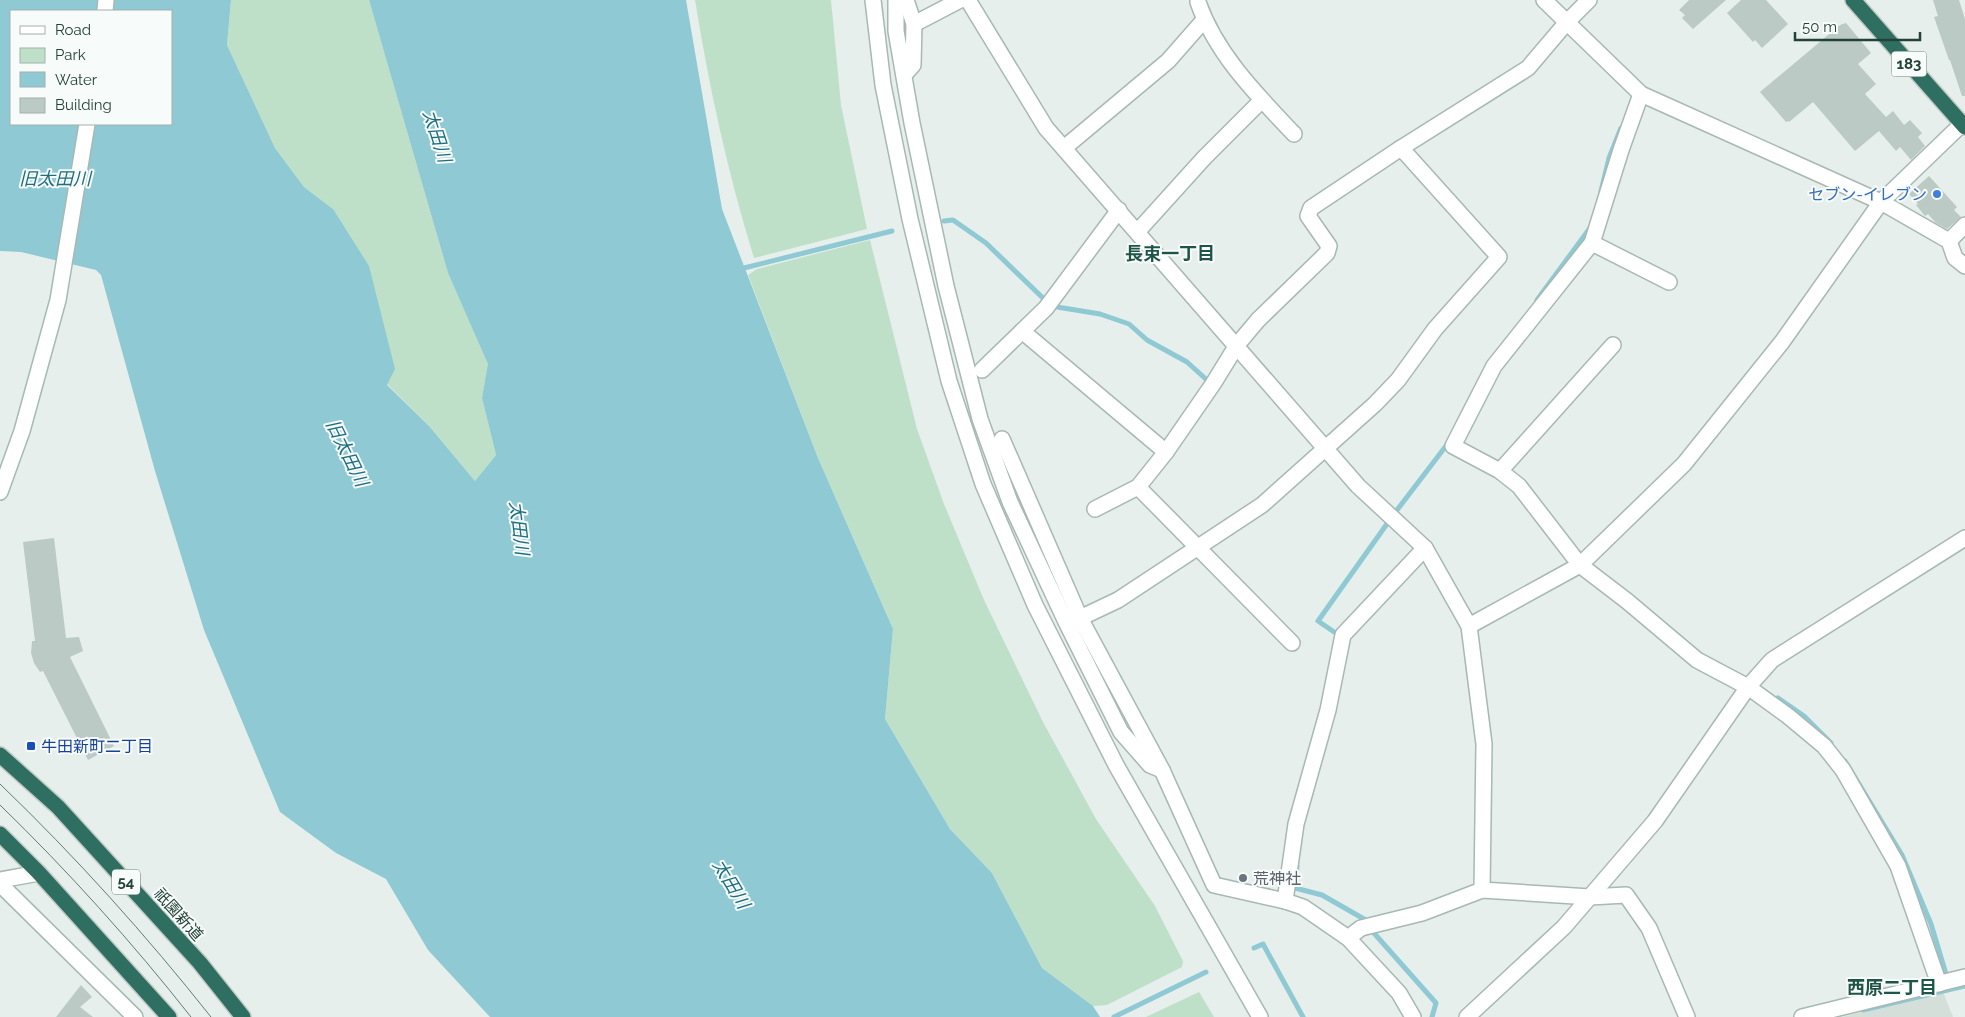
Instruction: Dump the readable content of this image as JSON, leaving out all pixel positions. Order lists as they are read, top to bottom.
{
  "streets": {
    "highway": ["183", "54", "祇園新道"]
  },
  "districts": ["長束一丁目", "西原二丁目"],
  "water": ["太田川", "旧太田川"],
  "places": {
    "other": ["セブン-イレブン", "荒神社"],
    "transit": ["牛田新町二丁目"]
  },
  "legend": [
    "Road",
    "Park",
    "Water",
    "Building"
  ],
  "scale_bar": "50 m"
}
